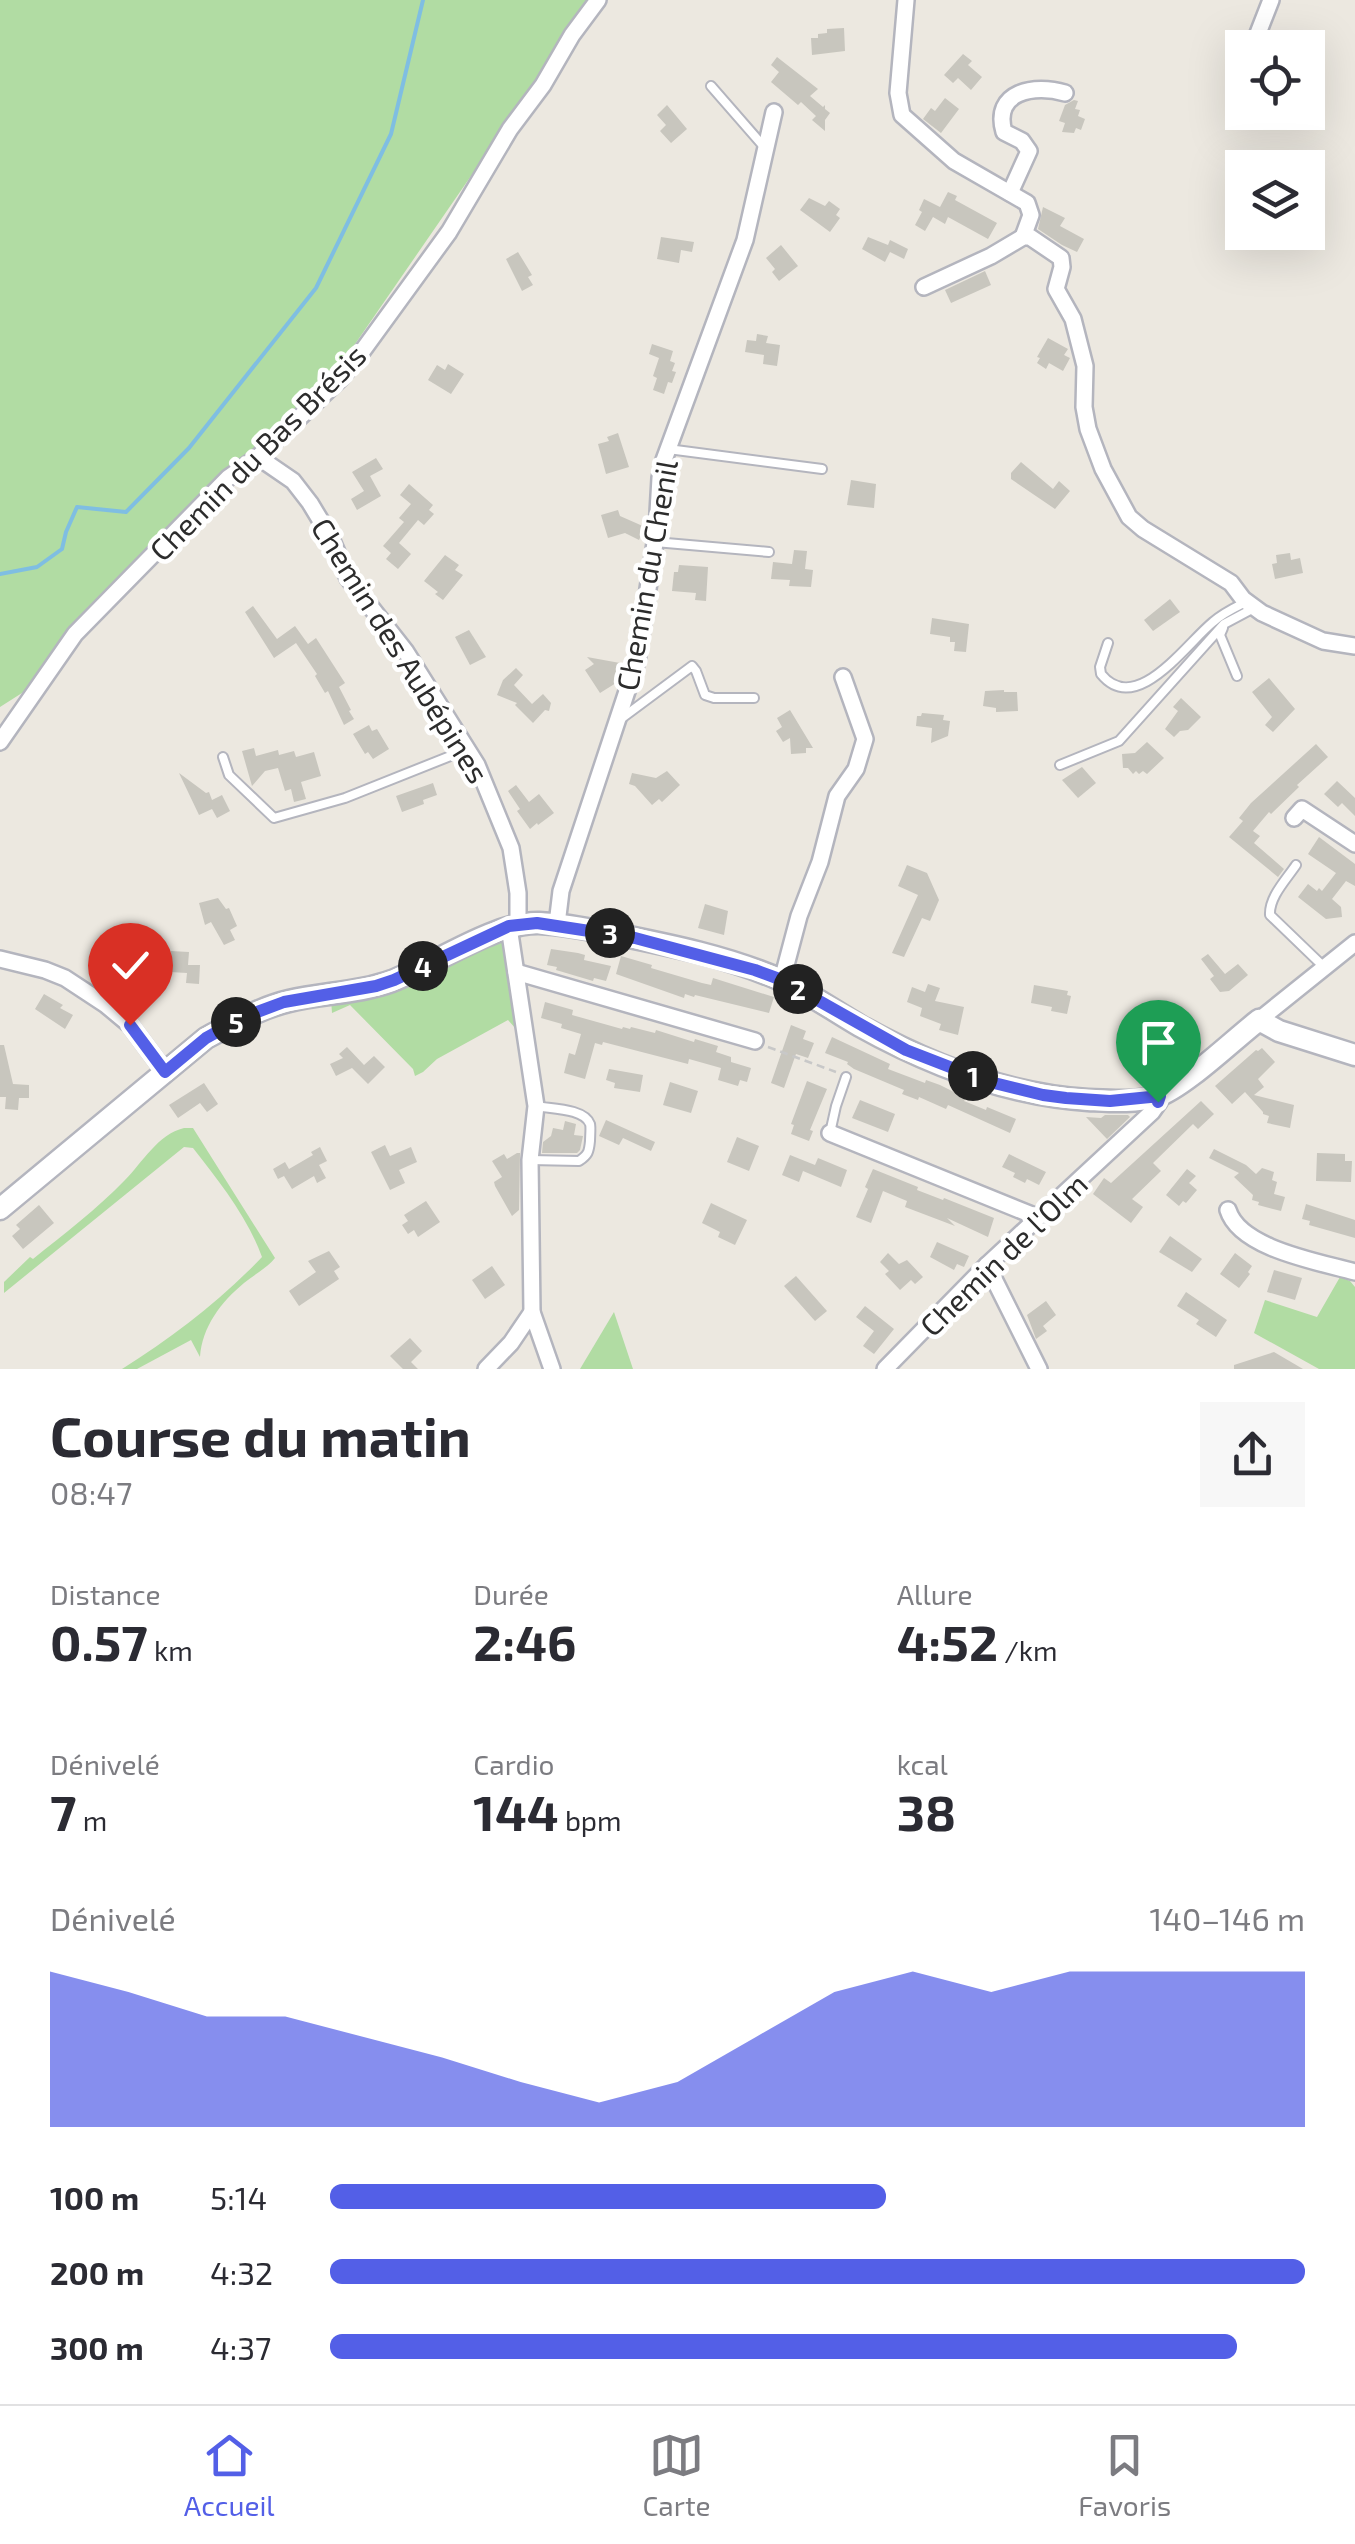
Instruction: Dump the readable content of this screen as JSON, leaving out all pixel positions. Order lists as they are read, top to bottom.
{
  "streets": {
    "street": [
      "Chemin du Bas Brésis",
      "Chemin du Chenil",
      "Chemin des Aubépines",
      "Chemin de l'Olm"
    ]
  },
  "crossings": [
    ["Chemin du Bas Brésis", "Chemin des Aubépines"]
  ],
  "page": {
    "pins": [
      "3",
      "4",
      "2",
      "5",
      "1"
    ],
    "heading": ["Course du matin", "08:47"],
    "stats": [
      ["Distance", "0.57 km"],
      ["Durée", "2:46"],
      ["Allure", "4:52 /km"],
      ["Dénivelé", "7 m"],
      ["Cardio", "144 bpm"],
      ["kcal", "38"]
    ],
    "chart": ["Dénivelé", "140–146 m"],
    "list": [
      {
        "name": "100 m",
        "note": "5:14"
      },
      {
        "name": "200 m",
        "note": "4:32"
      },
      {
        "name": "300 m",
        "note": "4:37"
      }
    ],
    "tabs": ["Accueil", "Carte", "Favoris"]
  }
}
